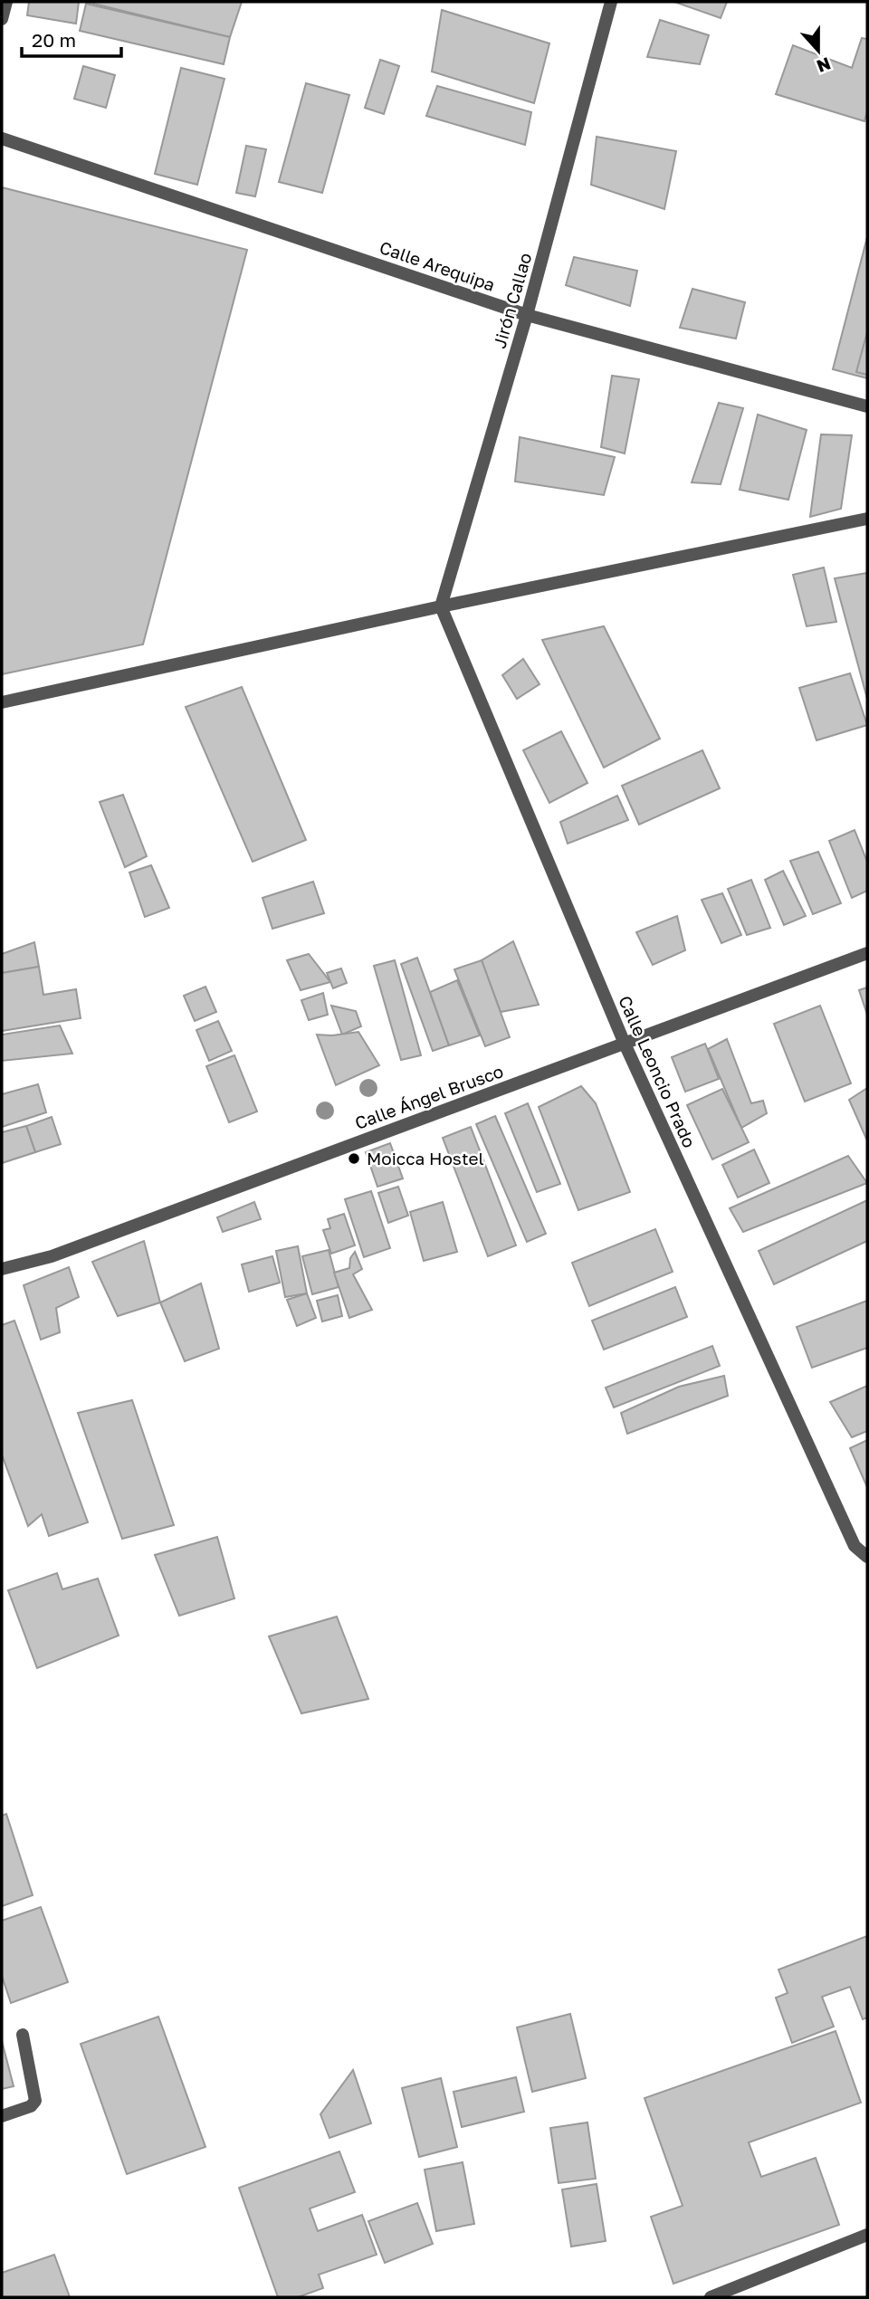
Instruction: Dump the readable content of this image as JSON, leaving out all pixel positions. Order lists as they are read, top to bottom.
{
  "streets": {
    "street": [
      "Calle Arequipa",
      "Jirón Callao",
      "Calle Leoncio Prado",
      "Calle Ángel Brusco"
    ]
  },
  "crossings": [
    ["Calle Arequipa", "Jirón Callao"],
    ["Jirón Callao", "Calle Leoncio Prado"],
    ["Calle Leoncio Prado", "Calle Ángel Brusco"]
  ],
  "places": ["Moicca Hostel"],
  "scale_bar": "20 m",
  "north": "bottom"
}
